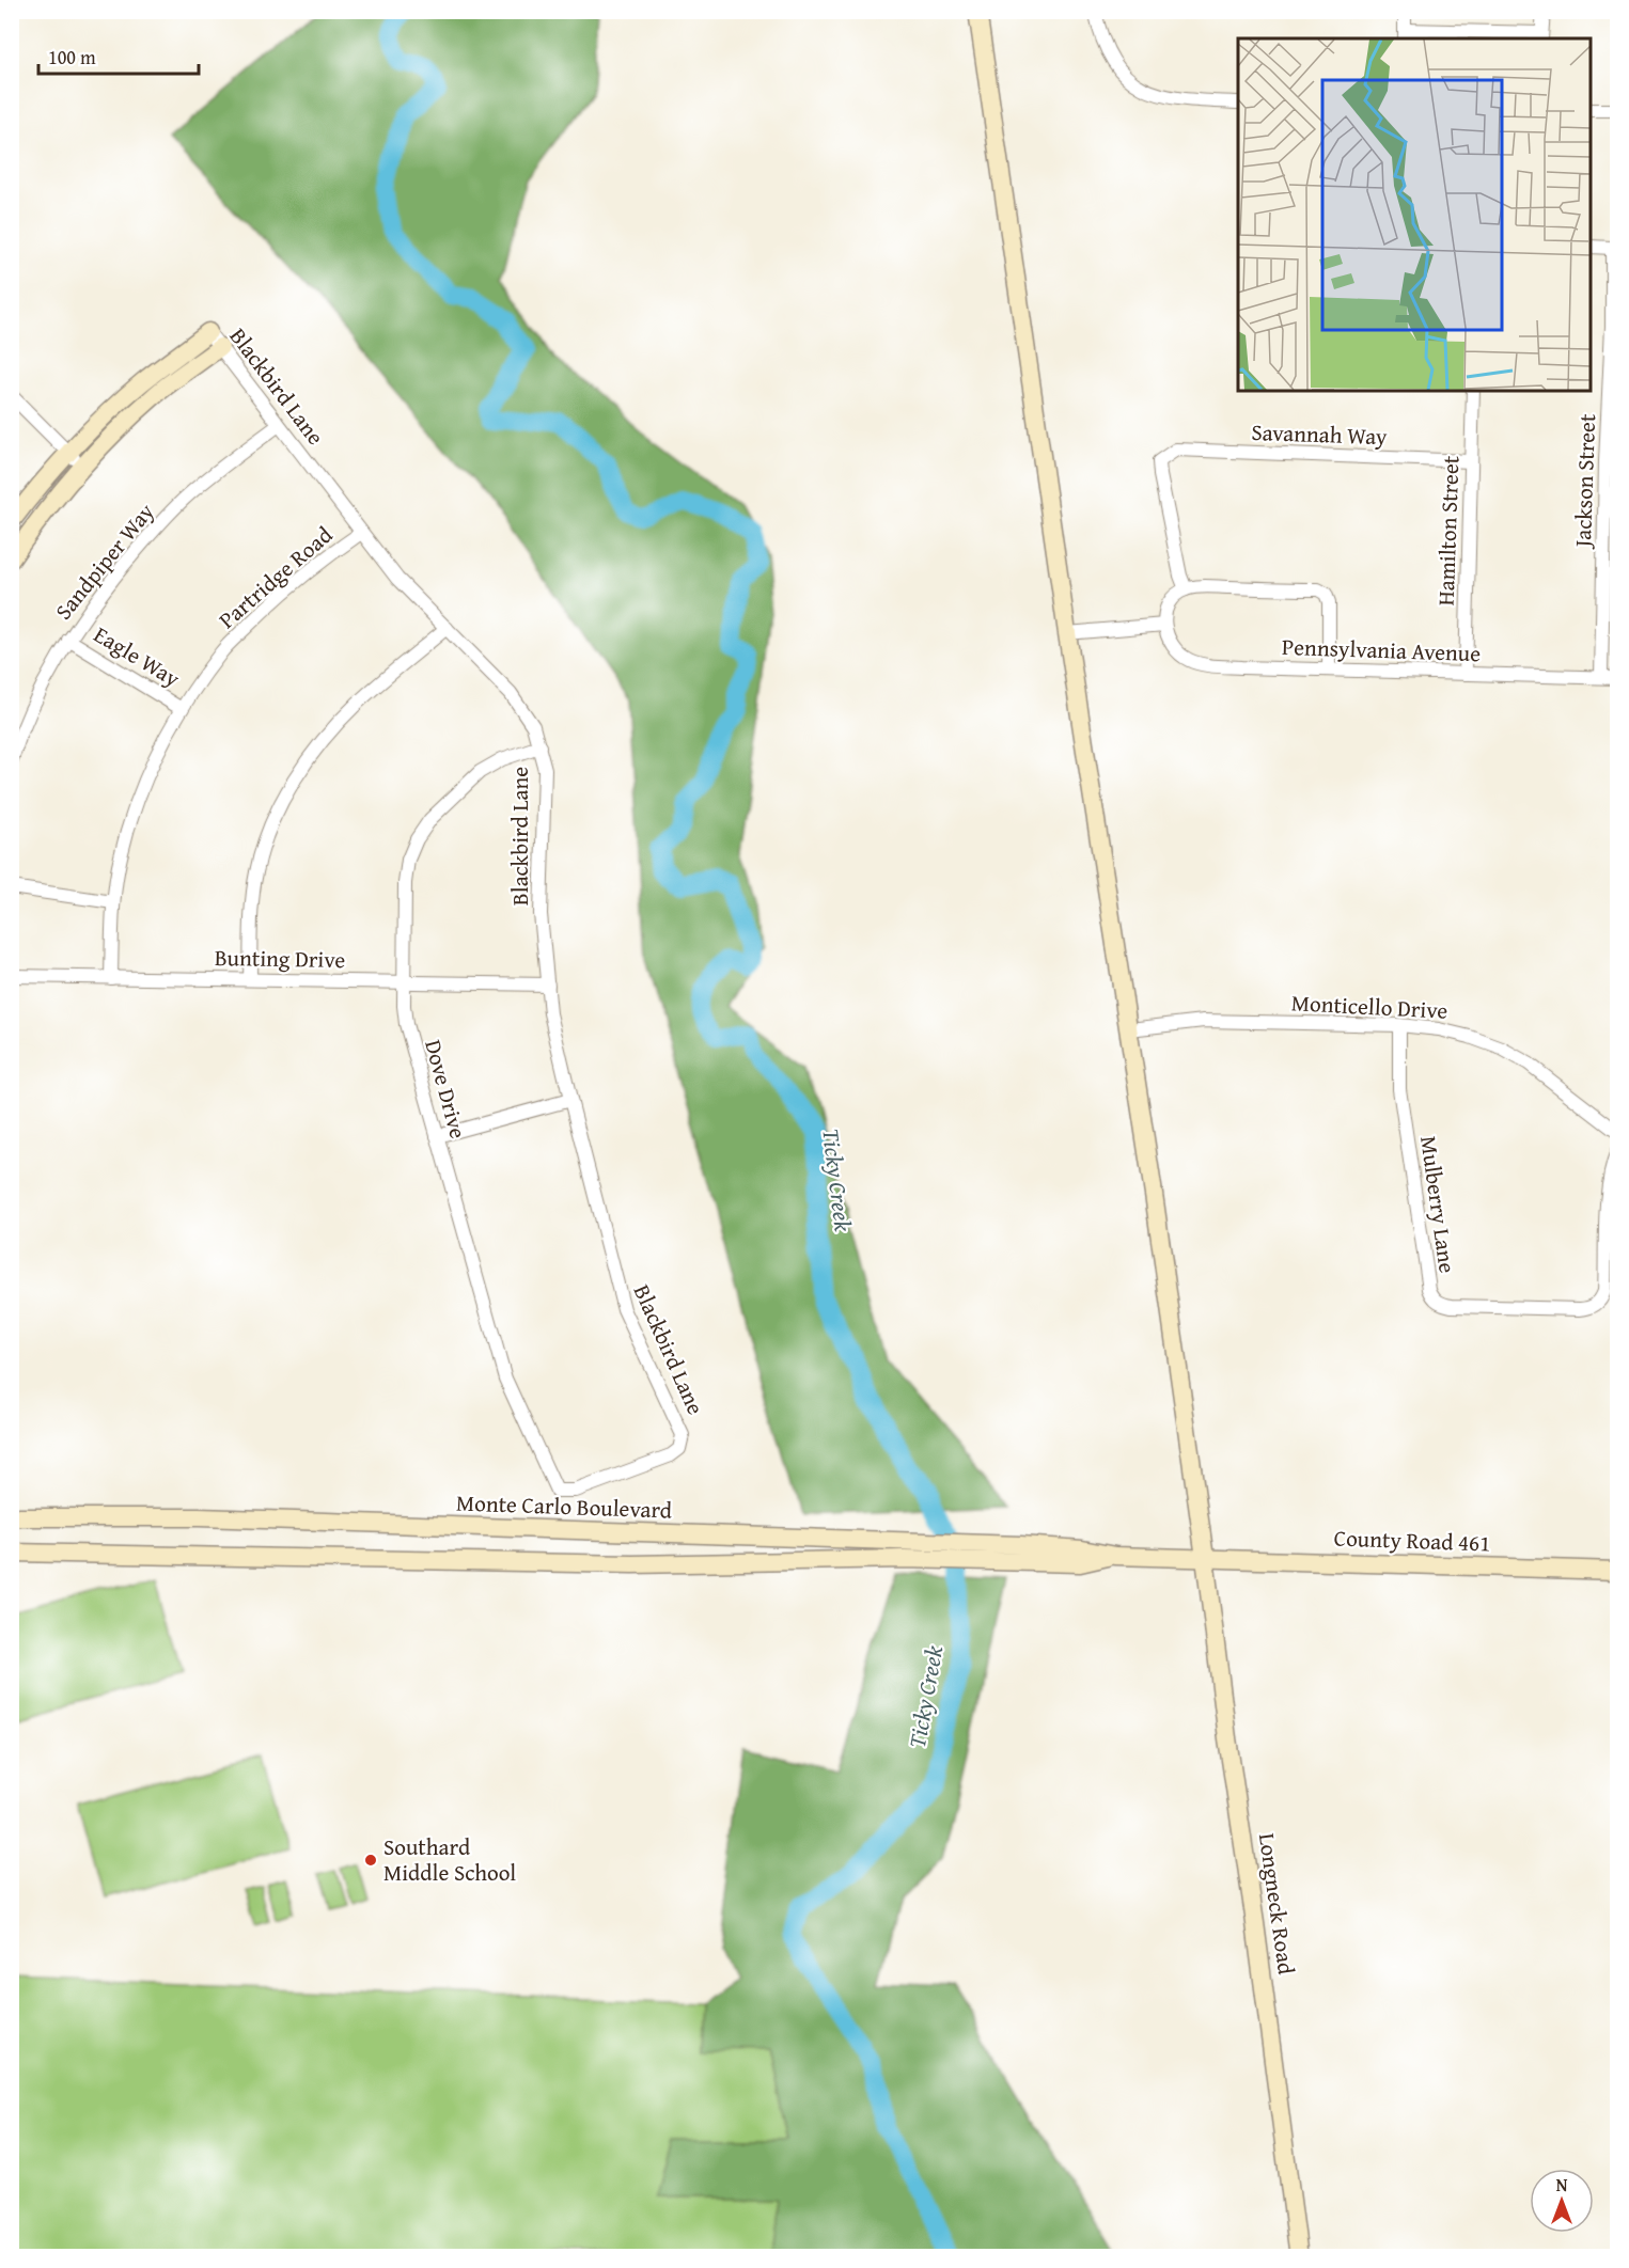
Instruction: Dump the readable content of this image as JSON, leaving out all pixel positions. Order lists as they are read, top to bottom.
{
  "streets": {
    "street": [
      "Blackbird Lane",
      "Savannah Way",
      "Jackson Street",
      "Hamilton Street",
      "Sandpiper Way",
      "Partridge Road",
      "Pennsylvania Avenue",
      "Eagle Way",
      "Bunting Drive",
      "Monticello Drive",
      "Dove Drive",
      "Mulberry Lane",
      "Monte Carlo Boulevard",
      "County Road 461",
      "Longneck Road"
    ]
  },
  "crossings": [
    ["Blackbird Lane", "Sandpiper Way"],
    ["Blackbird Lane", "Partridge Road"],
    ["Blackbird Lane", "Bunting Drive"],
    ["Blackbird Lane", "Dove Drive"],
    ["Savannah Way", "Hamilton Street"],
    ["Jackson Street", "Pennsylvania Avenue"],
    ["Hamilton Street", "Pennsylvania Avenue"],
    ["Sandpiper Way", "Eagle Way"],
    ["Partridge Road", "Eagle Way"],
    ["Partridge Road", "Bunting Drive"],
    ["Bunting Drive", "Dove Drive"],
    ["Monticello Drive", "Mulberry Lane"],
    ["Monticello Drive", "Longneck Road"],
    ["Monte Carlo Boulevard", "County Road 461"],
    ["Monte Carlo Boulevard", "Longneck Road"],
    ["County Road 461", "Longneck Road"]
  ],
  "water": ["Ticky Creek"],
  "places": ["Southard Middle School"],
  "scale_bar": "100 m",
  "north": "top"
}
